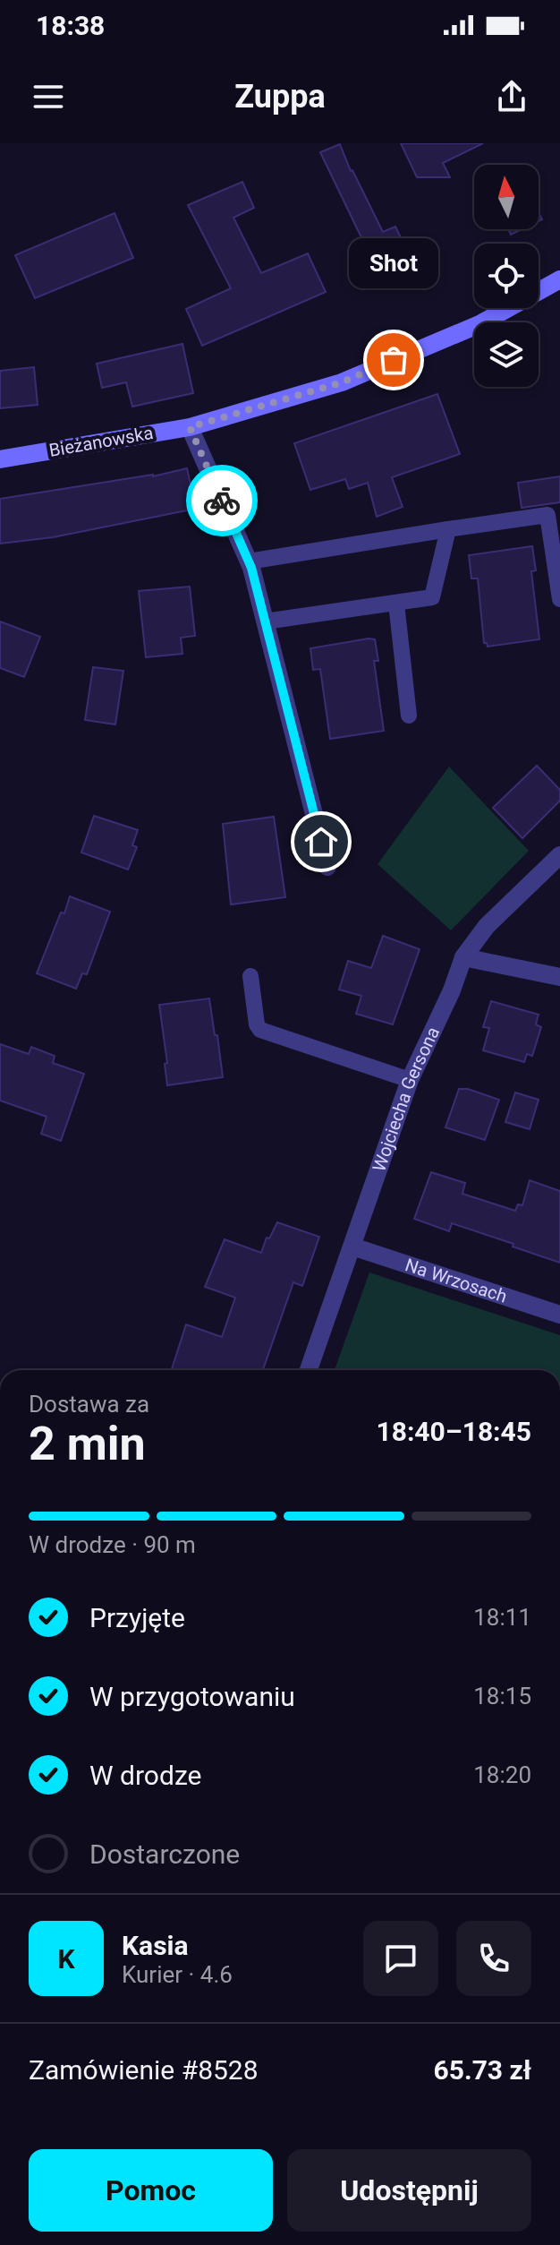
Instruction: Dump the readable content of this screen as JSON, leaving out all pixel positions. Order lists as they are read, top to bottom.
{
  "streets": {
    "street": ["Bieżanowska", "Wojciecha Gersona", "Na Wrzosach"]
  },
  "crossings": [
    ["Wojciecha Gersona", "Na Wrzosach"]
  ],
  "places": ["Shot"],
  "north": "top",
  "page": {
    "status": "18:38",
    "header": "Zuppa",
    "bubble": "Shot",
    "heading": ["2 min", "Dostawa za", "18:40–18:45"],
    "panel": [
      "Kasia",
      "Kurier · 4.6",
      "Zamówienie #8528",
      "65.73 zł"
    ],
    "bar": "W drodze · 90 m",
    "list": [
      ["Przyjęte", "18:11"],
      ["W przygotowaniu", "18:15"],
      ["W drodze", "18:20"],
      "Dostarczone"
    ],
    "round": "K",
    "buttons": ["Pomoc", "Udostępnij"]
  }
}
